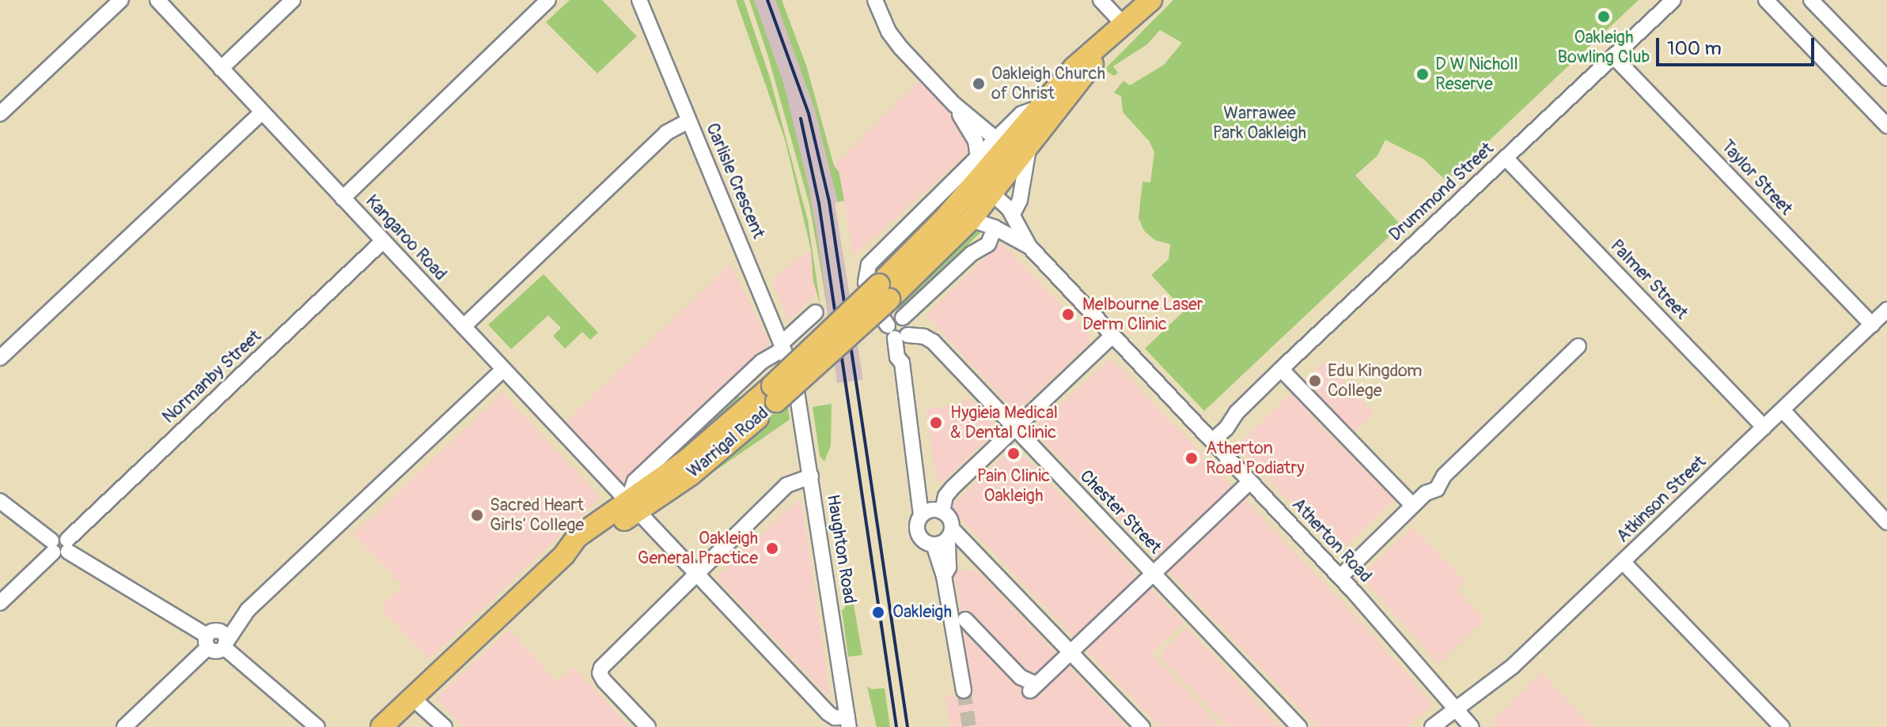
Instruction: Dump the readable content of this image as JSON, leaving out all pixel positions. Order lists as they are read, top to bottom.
{
  "streets": {
    "highway": ["Warrigal Road"],
    "street": [
      "Taylor Street",
      "Carlisle Crescent",
      "Drummond Street",
      "Kangaroo Road",
      "Palmer Street",
      "Normanby Street",
      "Atkinson Street",
      "Chester Street",
      "Atherton Road",
      "Haughton Road"
    ]
  },
  "crossings": [
    ["Taylor Street", "Drummond Street"],
    ["Taylor Street", "Atkinson Street"],
    ["Carlisle Crescent", "Warrigal Road"],
    ["Carlisle Crescent", "Haughton Road"],
    ["Drummond Street", "Palmer Street"],
    ["Drummond Street", "Atherton Road"],
    ["Kangaroo Road", "Normanby Street"],
    ["Kangaroo Road", "Warrigal Road"],
    ["Palmer Street", "Atkinson Street"],
    ["Warrigal Road", "Chester Street"],
    ["Warrigal Road", "Atherton Road"],
    ["Atkinson Street", "Atherton Road"]
  ],
  "parks": ["Warrawee Park Oakleigh"],
  "places": [
    "Oakleigh Bowling Club",
    "D W Nicholl Reserve",
    "Oakleigh Church of Christ",
    "Melbourne Laser Derm Clinic",
    "Edu Kingdom College",
    "Hygieia Medical & Dental Clinic",
    "Pain Clinic Oakleigh",
    "Atherton Road Podiatry",
    "Sacred Heart Girls' College",
    "Oakleigh General Practice",
    "Oakleigh"
  ],
  "scale_bar": "100 m"
}
